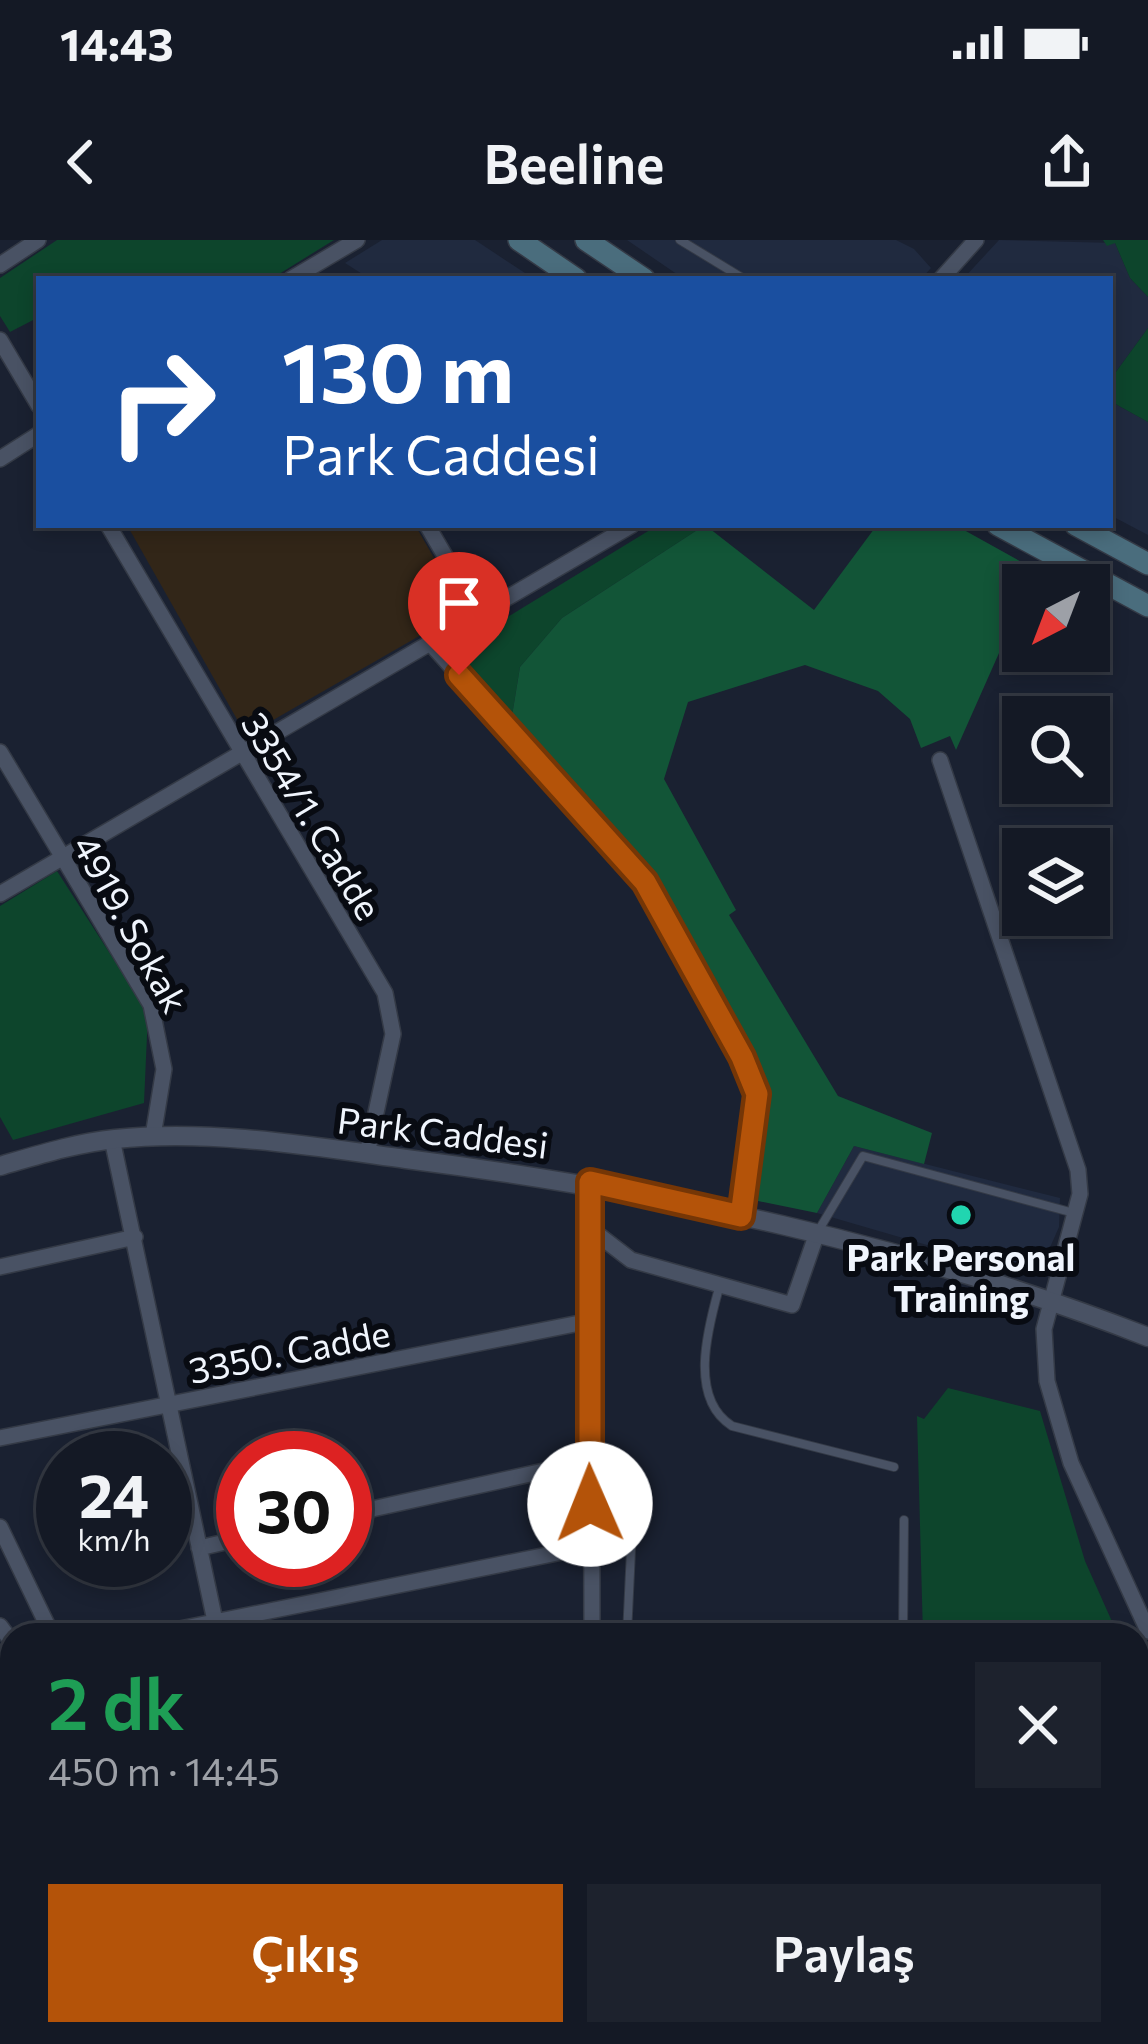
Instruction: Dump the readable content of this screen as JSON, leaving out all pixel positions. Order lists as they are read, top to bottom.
{
  "streets": {
    "street": [
      "3354/1. Cadde",
      "4919. Sokak",
      "Park Caddesi",
      "3350. Cadde"
    ]
  },
  "crossings": [
    ["3354/1. Cadde", "Park Caddesi"],
    ["4919. Sokak", "Park Caddesi"]
  ],
  "places": ["Park Personal Training"],
  "north": "bottom left",
  "page": {
    "status": "14:43",
    "header": "Beeline",
    "turn": ["130 m", "Park Caddesi"],
    "speed": "24 km/h",
    "limit": "30",
    "heading": ["2 dk", "450 m · 14:45"],
    "buttons": ["Çıkış", "Paylaş"]
  }
}
